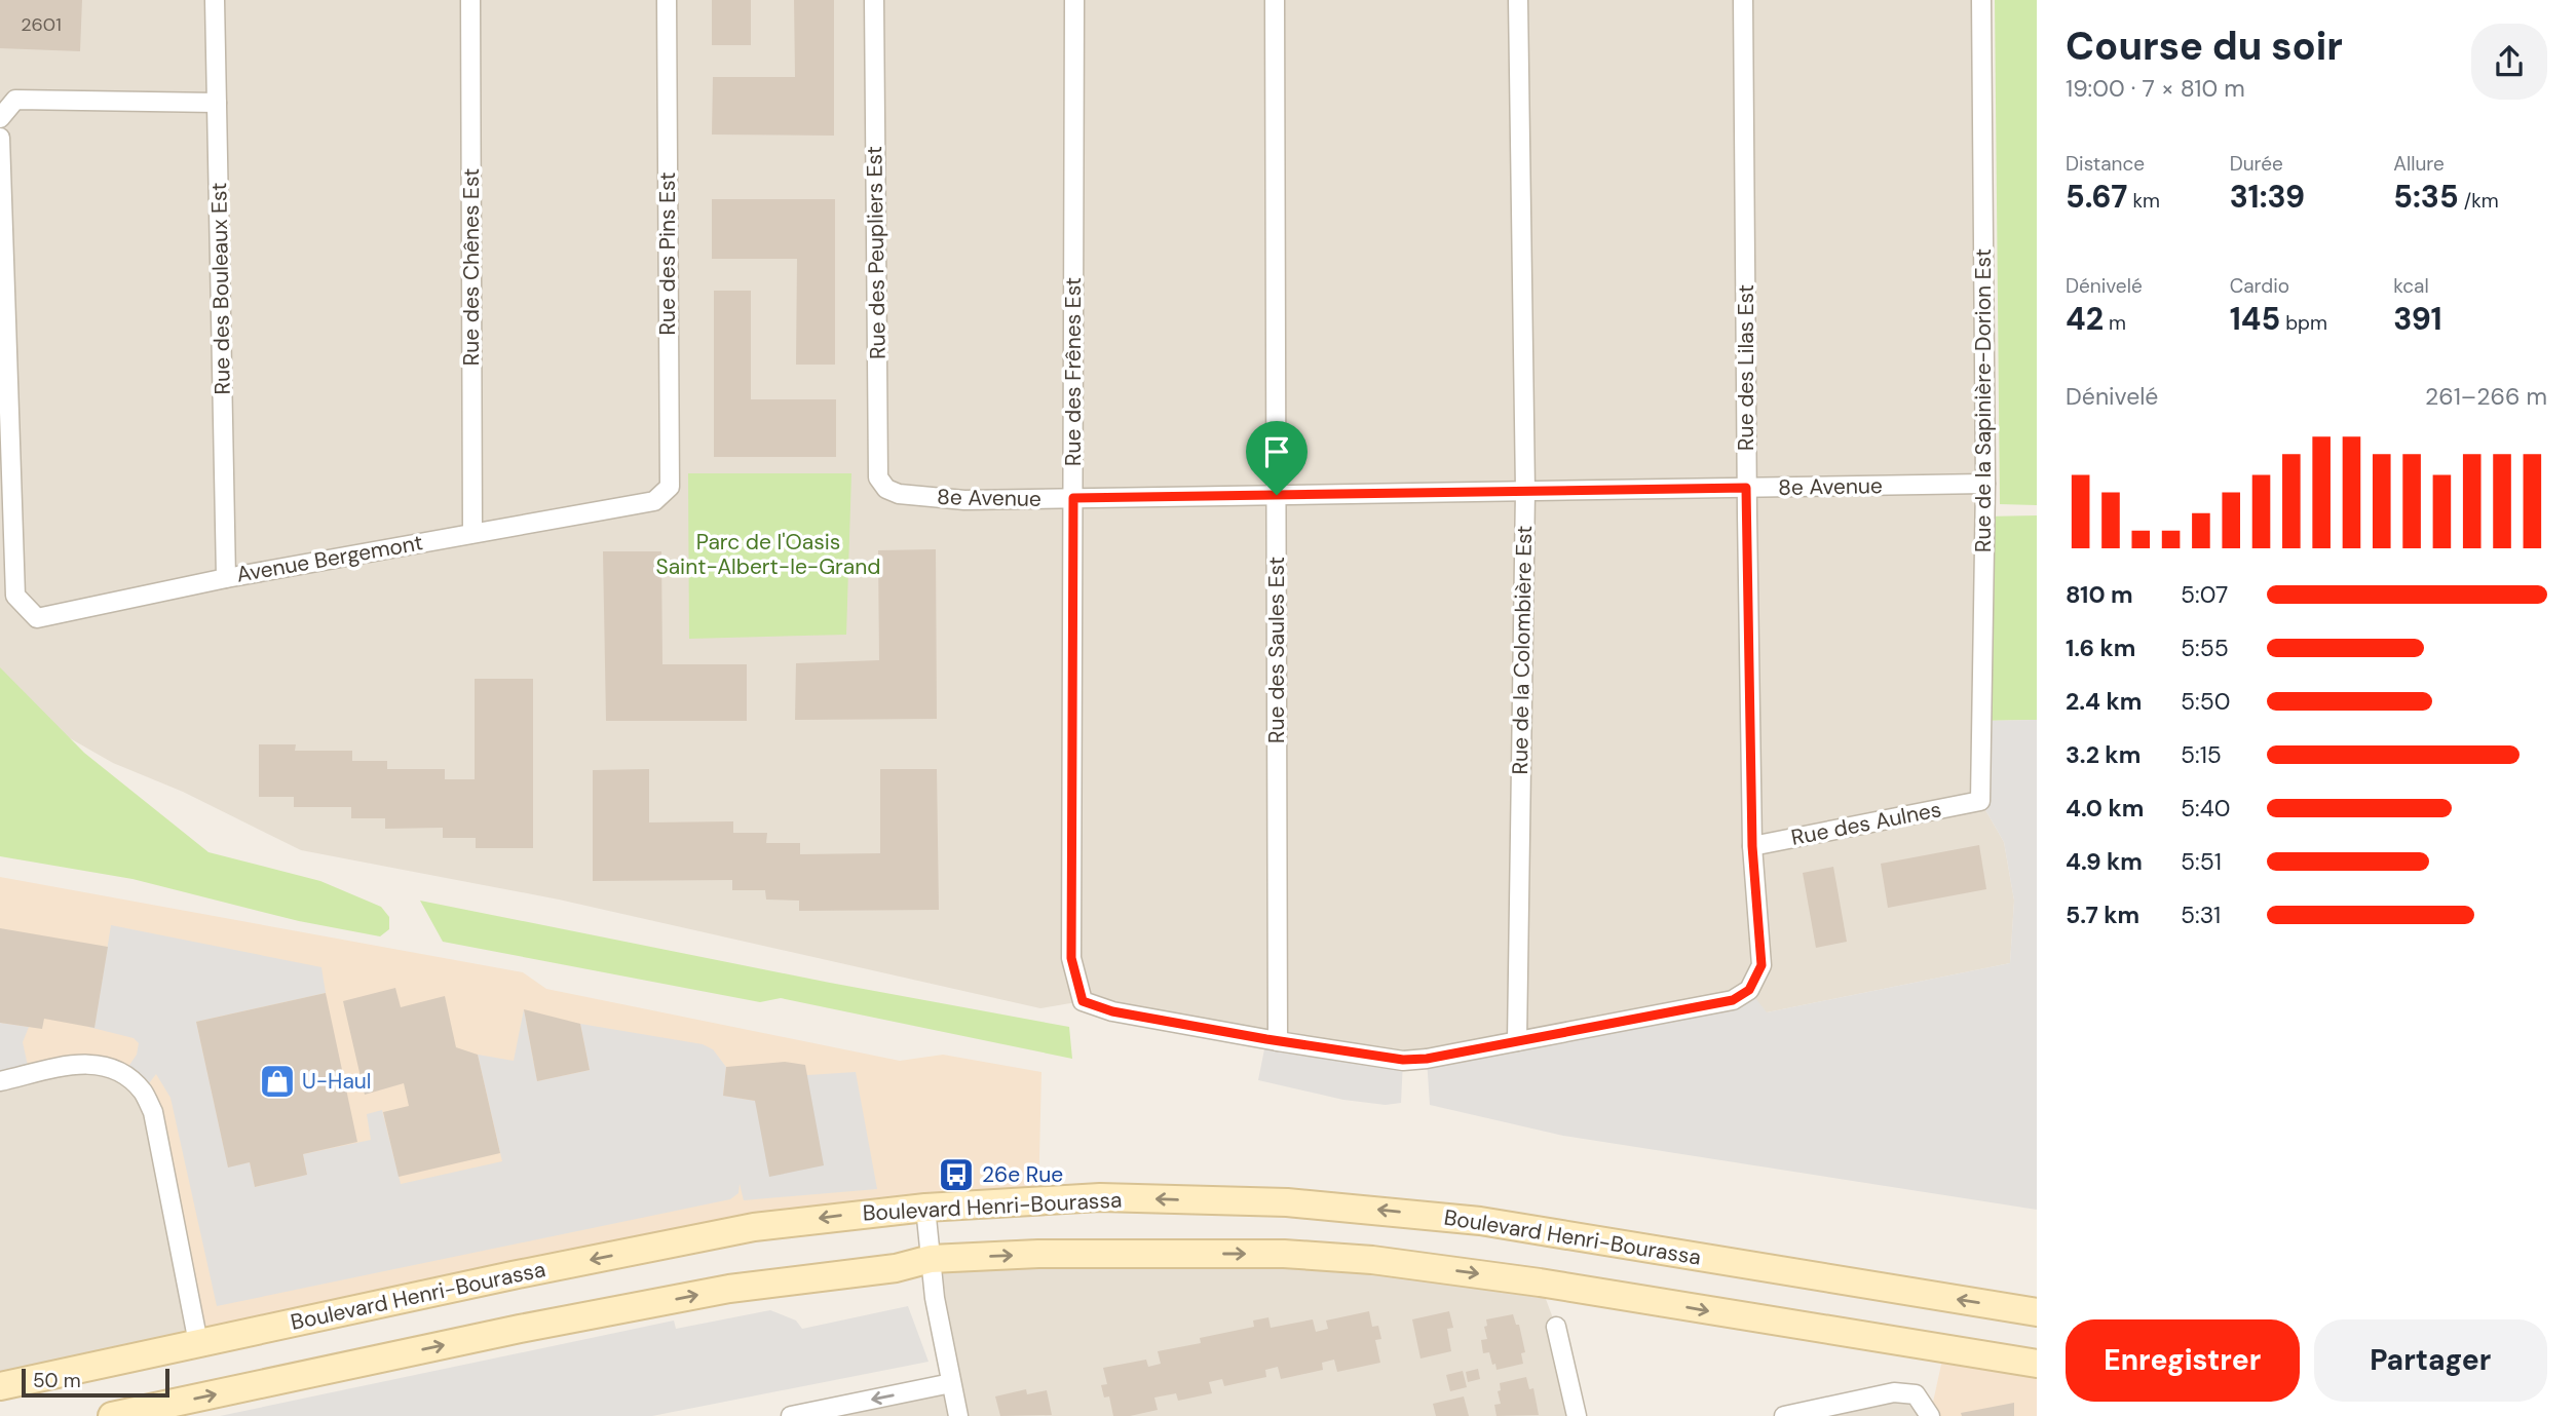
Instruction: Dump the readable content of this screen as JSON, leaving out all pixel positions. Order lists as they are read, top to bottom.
{
  "streets": {
    "main road": ["Boulevard Henri-Bourassa"],
    "street": [
      "Rue des Peupliers Est",
      "Rue des Pins Est",
      "Rue des Chênes Est",
      "Rue des Bouleaux Est",
      "Rue des Lilas Est",
      "Rue des Frênes Est",
      "Rue de la Sapinière-Dorion Est",
      "8e Avenue",
      "Avenue Bergemont",
      "Rue des Saules Est",
      "Rue de la Colombière Est",
      "Rue des Aulnes"
    ]
  },
  "crossings": [
    ["Rue des Peupliers Est", "8e Avenue"],
    ["Rue des Pins Est", "Avenue Bergemont"],
    ["Rue des Chênes Est", "Avenue Bergemont"],
    ["Rue des Bouleaux Est", "Avenue Bergemont"],
    ["Rue des Lilas Est", "8e Avenue"],
    ["Rue des Lilas Est", "Rue de la Colombière Est"],
    ["Rue des Lilas Est", "Rue des Aulnes"],
    ["Rue des Frênes Est", "8e Avenue"],
    ["Rue des Frênes Est", "Rue des Saules Est"],
    ["Rue de la Sapinière-Dorion Est", "8e Avenue"],
    ["Rue de la Sapinière-Dorion Est", "Rue des Aulnes"],
    ["8e Avenue", "Rue des Saules Est"],
    ["8e Avenue", "Rue de la Colombière Est"]
  ],
  "parks": ["Parc de l'Oasis Saint-Albert-le-Grand"],
  "places": {
    "shop": ["U-Haul"],
    "bus stop": ["26e Rue"]
  },
  "house_numbers": ["2601"],
  "scale_bar": "50 m",
  "page": {
    "heading": ["Course du soir", "19:00 · 7 × 810 m"],
    "stats": [
      ["Distance", "5.67 km"],
      ["Durée", "31:39"],
      ["Allure", "5:35 /km"],
      ["Dénivelé", "42 m"],
      ["Cardio", "145 bpm"],
      ["kcal", "391"]
    ],
    "chart": ["Dénivelé", "261–266 m"],
    "list": [
      {
        "name": "810 m",
        "note": "5:07"
      },
      {
        "name": "1.6 km",
        "note": "5:55"
      },
      {
        "name": "2.4 km",
        "note": "5:50"
      },
      {
        "name": "3.2 km",
        "note": "5:15"
      },
      {
        "name": "4.0 km",
        "note": "5:40"
      },
      {
        "name": "4.9 km",
        "note": "5:51"
      },
      {
        "name": "5.7 km",
        "note": "5:31"
      }
    ],
    "buttons": ["Enregistrer", "Partager"],
    "scale": "50 m"
  }
}
